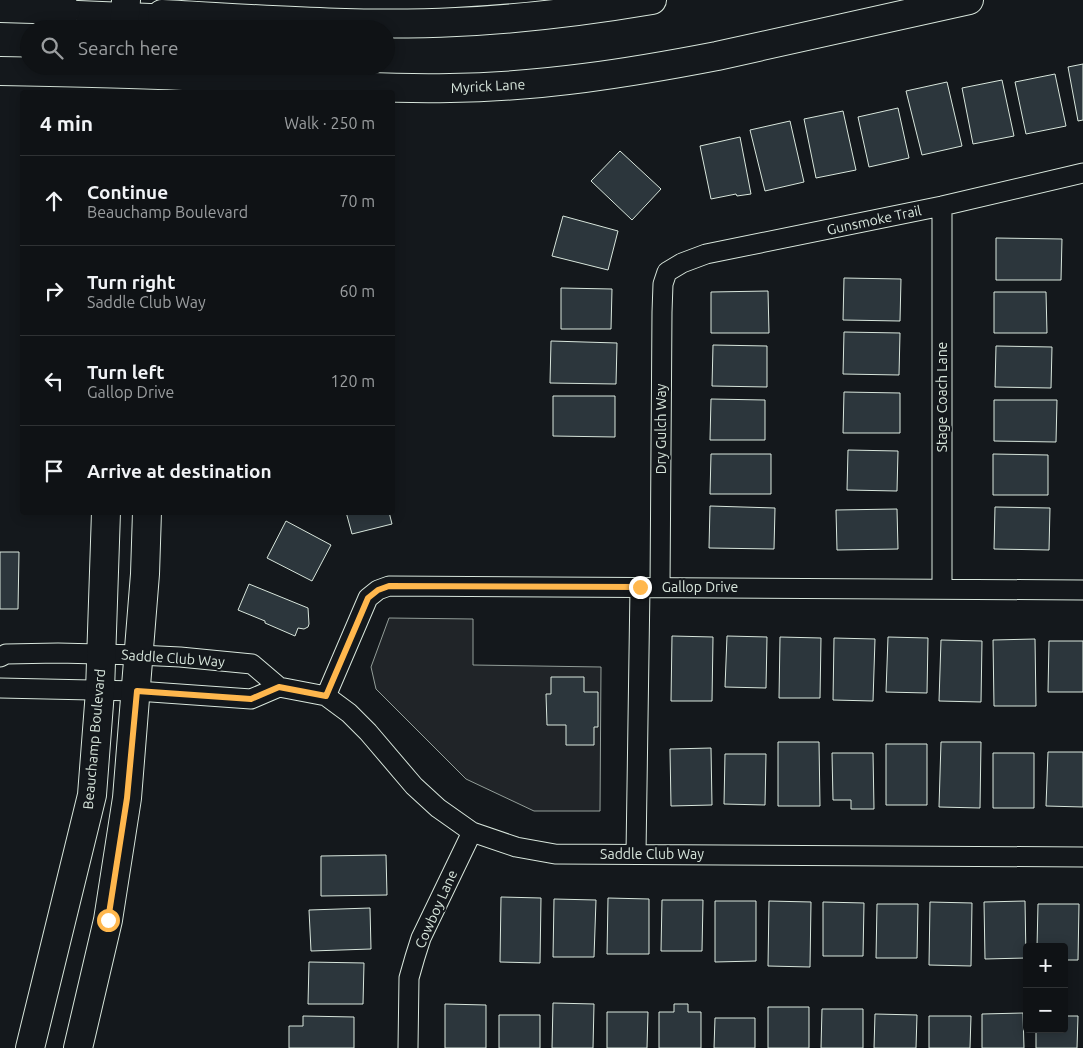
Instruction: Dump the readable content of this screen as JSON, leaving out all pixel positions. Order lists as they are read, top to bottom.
{
  "streets": {
    "street": [
      "Myrick Lane",
      "Gunsmoke Trail",
      "Stage Coach Lane",
      "Dry Gulch Way",
      "Gallop Drive",
      "Saddle Club Way",
      "Beauchamp Boulevard",
      "Cowboy Lane"
    ]
  },
  "crossings": [
    ["Gunsmoke Trail", "Stage Coach Lane"],
    ["Gunsmoke Trail", "Dry Gulch Way"],
    ["Stage Coach Lane", "Gallop Drive"],
    ["Dry Gulch Way", "Gallop Drive"],
    ["Gallop Drive", "Saddle Club Way"],
    ["Saddle Club Way", "Beauchamp Boulevard"],
    ["Saddle Club Way", "Cowboy Lane"]
  ],
  "page": {
    "search": "Search here",
    "heading": ["4 min", "Walk · 250 m"],
    "list": [
      ["Continue", "Beauchamp Boulevard", "70 m"],
      ["Turn right", "Saddle Club Way", "60 m"],
      ["Turn left", "Gallop Drive", "120 m"],
      "Arrive at destination"
    ],
    "map_buttons": ["+", "−"]
  }
}
